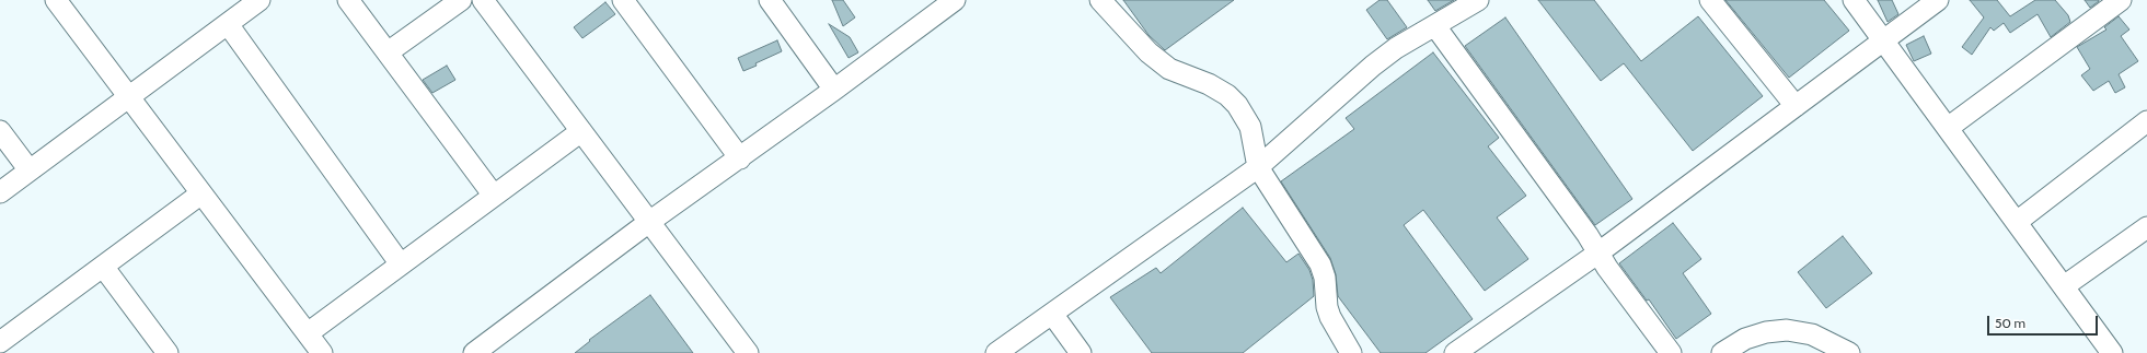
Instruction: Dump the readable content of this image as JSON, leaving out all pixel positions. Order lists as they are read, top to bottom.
{
  "scale_bar": "50 m"
}
